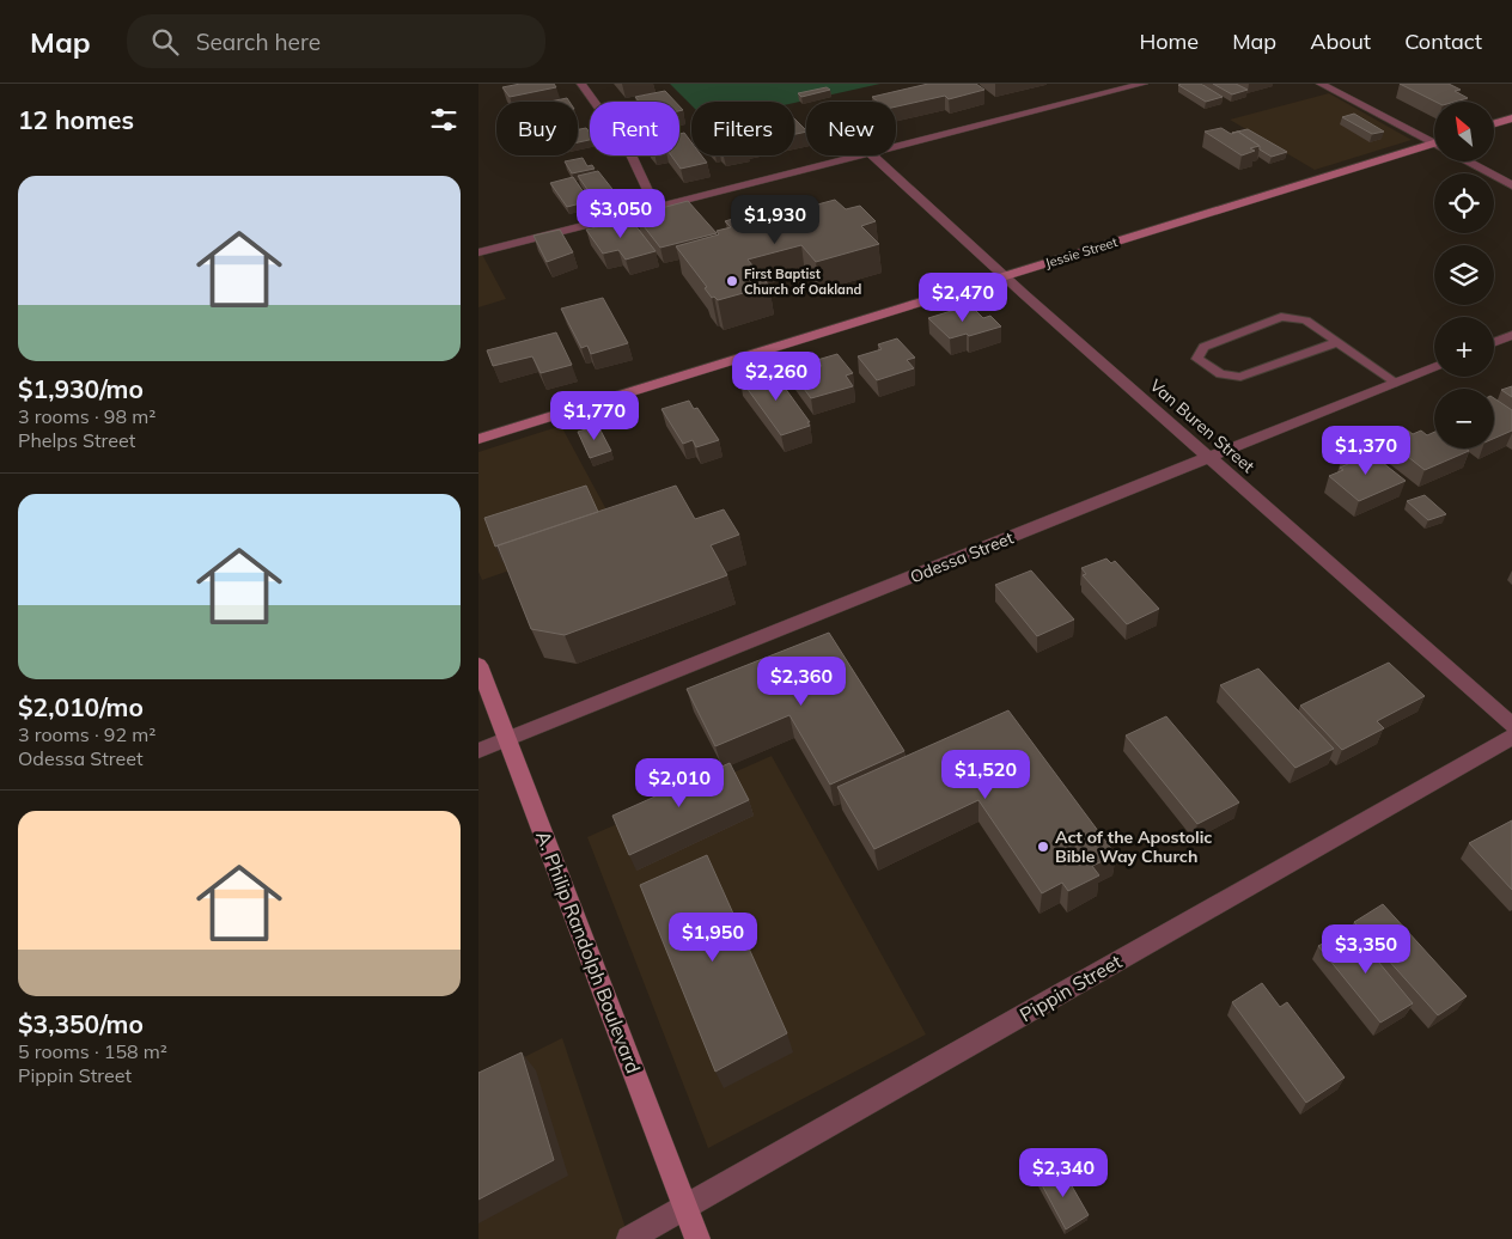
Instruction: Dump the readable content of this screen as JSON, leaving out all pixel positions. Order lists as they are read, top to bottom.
{
  "streets": {
    "street": [
      "Jessie Street",
      "Van Buren Street",
      "Odessa Street",
      "A. Philip Randolph Boulevard",
      "Pippin Street"
    ]
  },
  "crossings": [
    ["Jessie Street", "Van Buren Street"],
    ["Van Buren Street", "Odessa Street"],
    ["Odessa Street", "A. Philip Randolph Boulevard"],
    ["A. Philip Randolph Boulevard", "Pippin Street"]
  ],
  "places": ["First Baptist Church of Oakland", "Act of the Apostolic Bible Way Church"],
  "north": "top left",
  "page": {
    "header": "Map",
    "search": "Search here",
    "nav": [
      "Home",
      "Map",
      "About",
      "Contact"
    ],
    "heading": "12 homes",
    "map_buttons": ["+", "−"],
    "chip": [
      "Buy",
      "Rent",
      "Filters",
      "New"
    ],
    "list": [
      {
        "name": "$1,930/mo",
        "note": "3 rooms · 98 m² · Phelps Street"
      },
      {
        "name": "$2,010/mo",
        "note": "3 rooms · 92 m² · Odessa Street"
      },
      {
        "name": "$3,350/mo",
        "note": "5 rooms · 158 m² · Pippin Street"
      }
    ],
    "price": [
      "$3,050",
      "$1,930",
      "$2,470",
      "$2,260",
      "$1,770",
      "$1,370",
      "$2,360",
      "$1,520",
      "$2,010",
      "$1,950",
      "$3,350",
      "$2,340"
    ]
  }
}
